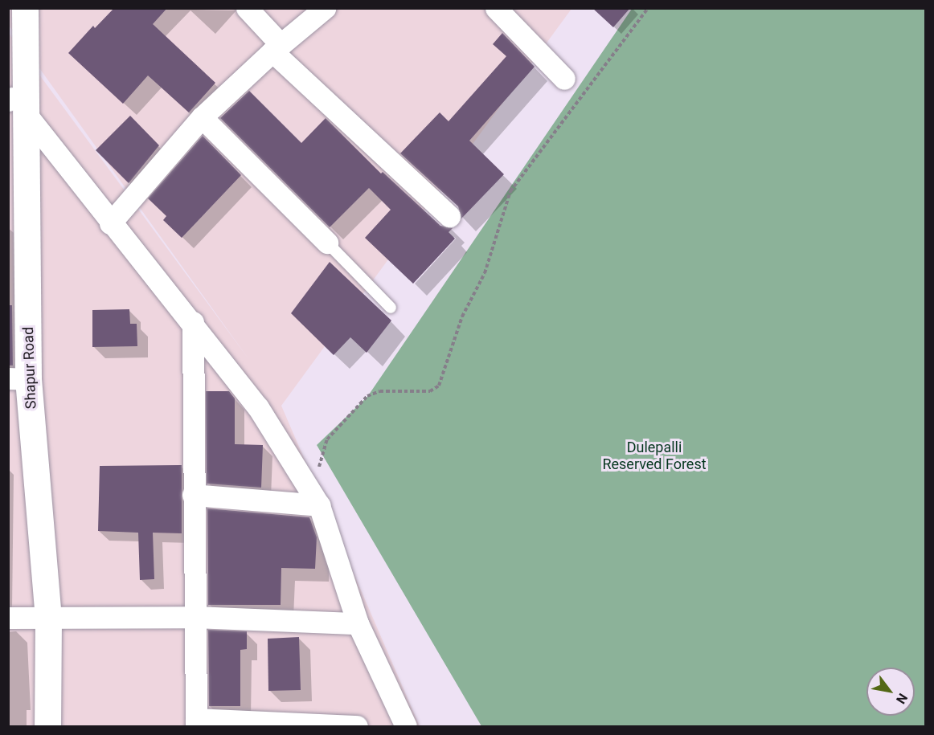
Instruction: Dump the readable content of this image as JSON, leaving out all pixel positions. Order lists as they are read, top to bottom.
{
  "streets": {
    "street": ["Shapur Road"]
  },
  "parks": ["Dulepalli Reserved Forest"],
  "north": "bottom right"
}
